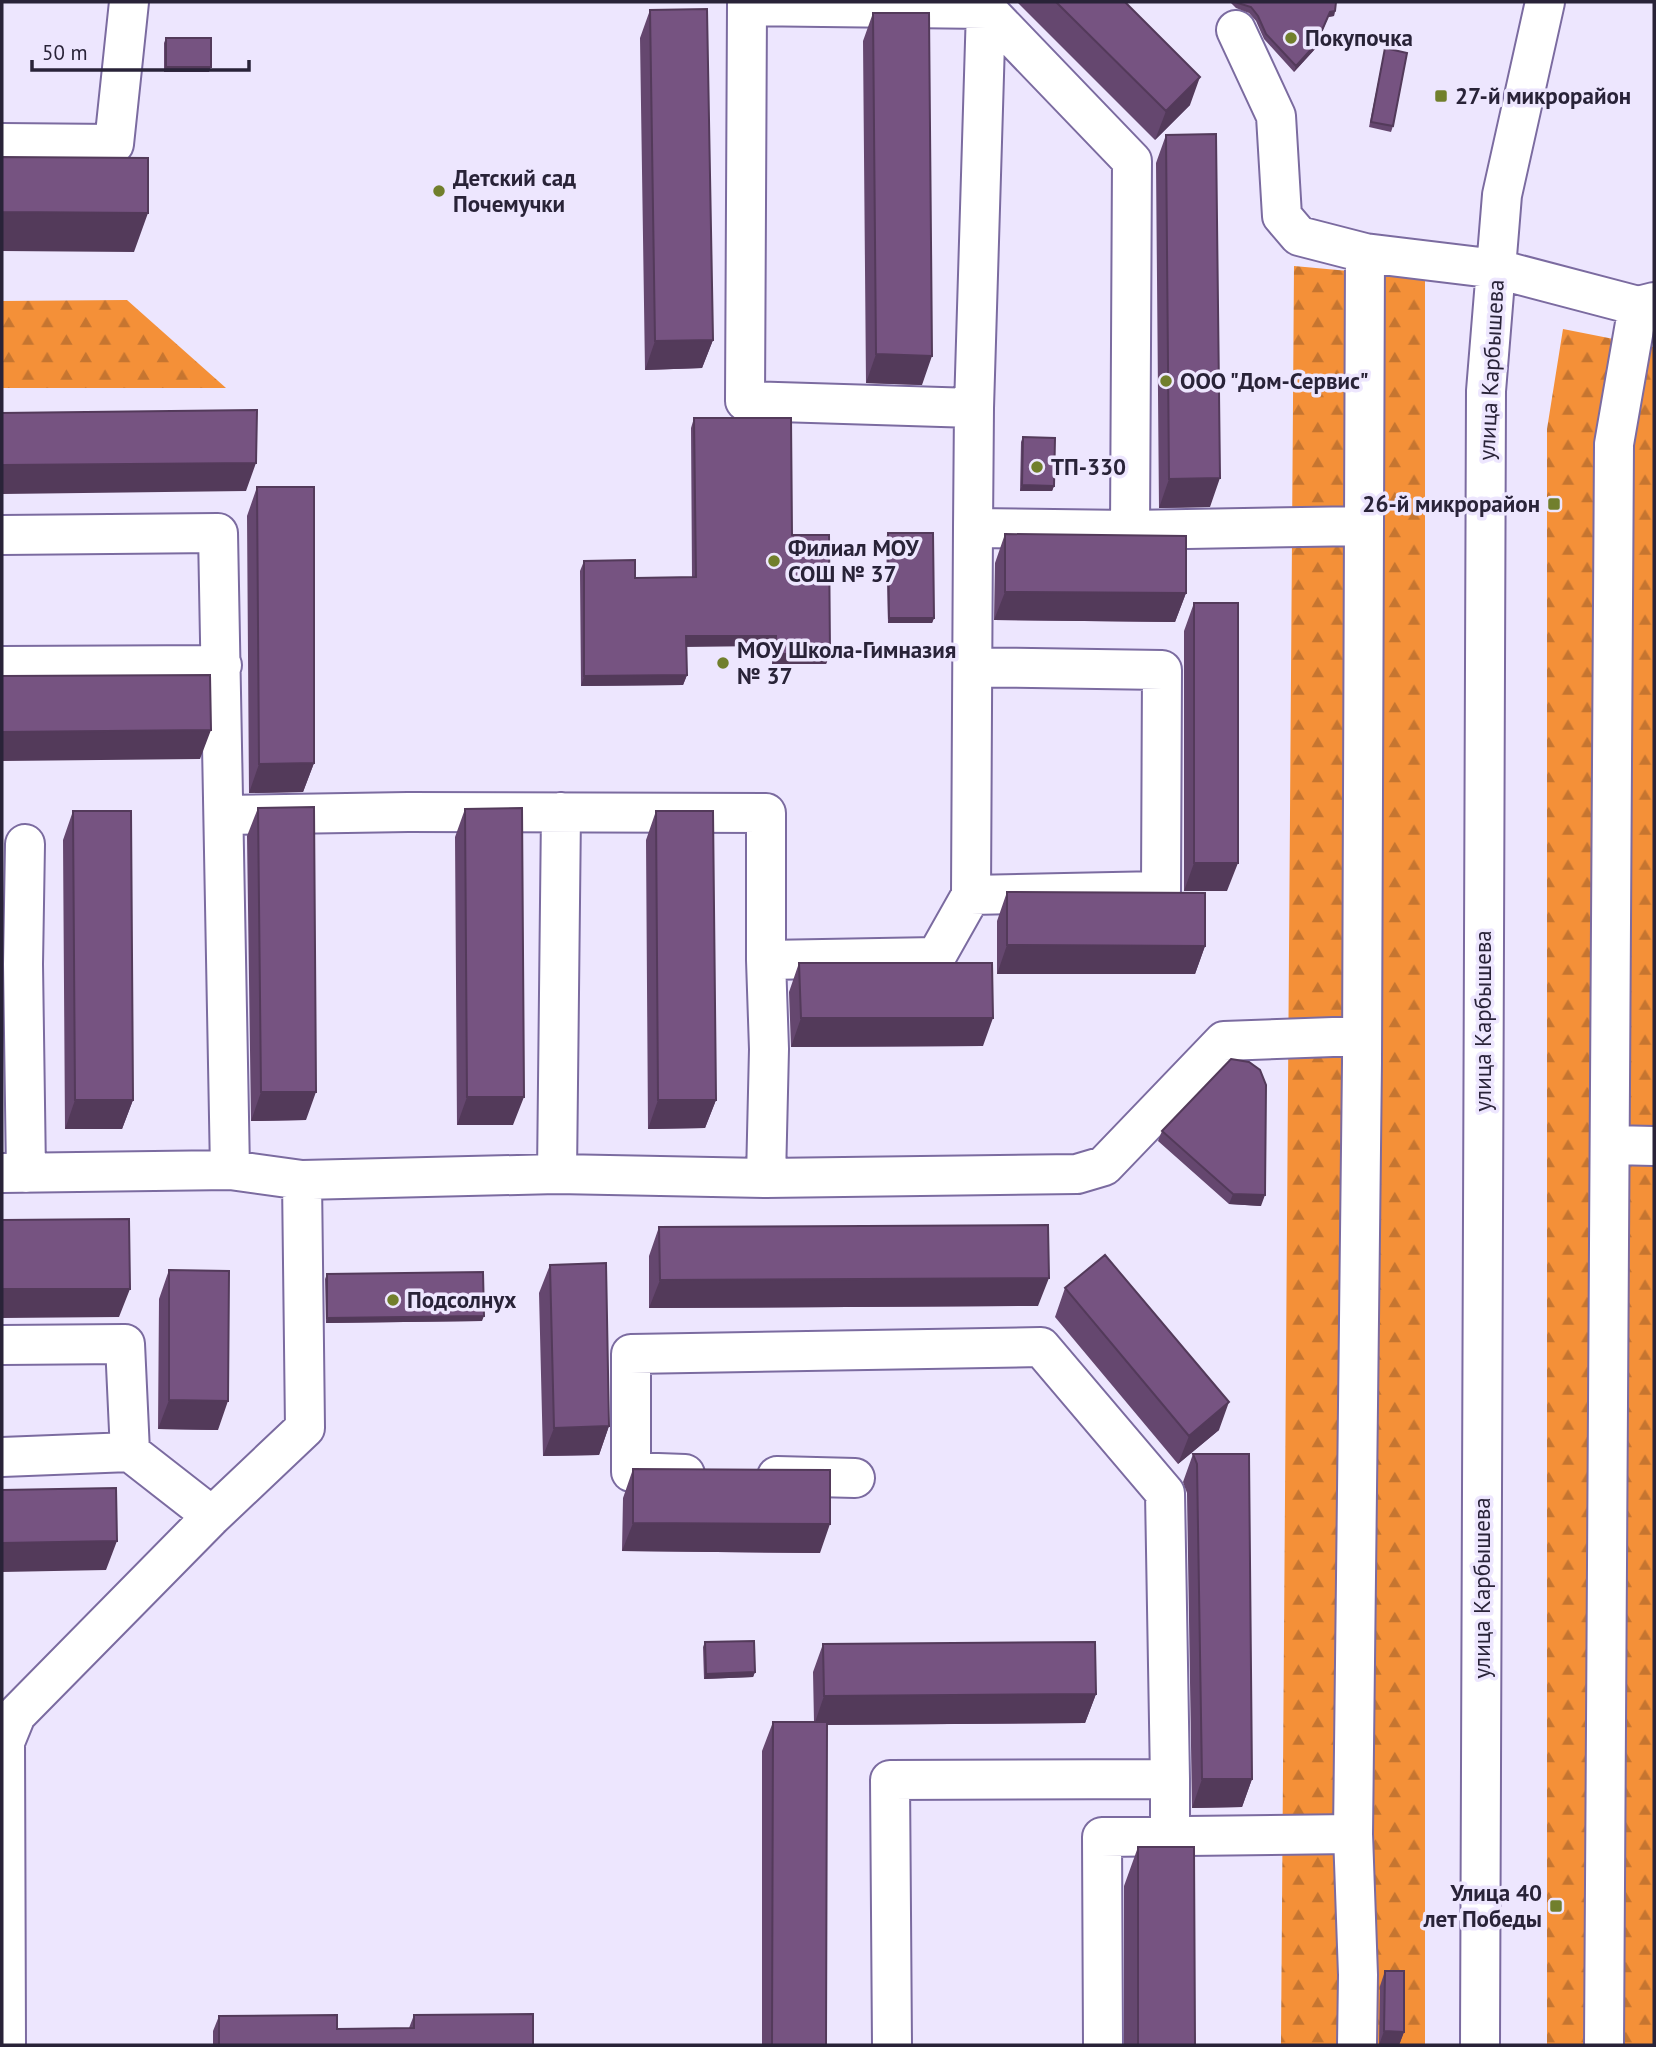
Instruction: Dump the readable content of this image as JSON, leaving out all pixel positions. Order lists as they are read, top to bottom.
{
  "streets": {
    "street": ["улица Карбышева"]
  },
  "places": {
    "other": [
      "Покупочка",
      "Детский сад Почемучки",
      "ООО \"Дом-Сервис\"",
      "ТП-330",
      "Филиал МОУ СОШ № 37",
      "МОУ Школа-Гимназия № 37",
      "Подсолнух"
    ],
    "transit": ["27-й микрорайон", "26-й микрорайон", "Улица 40 лет Победы"]
  },
  "scale_bar": "50 m"
}
